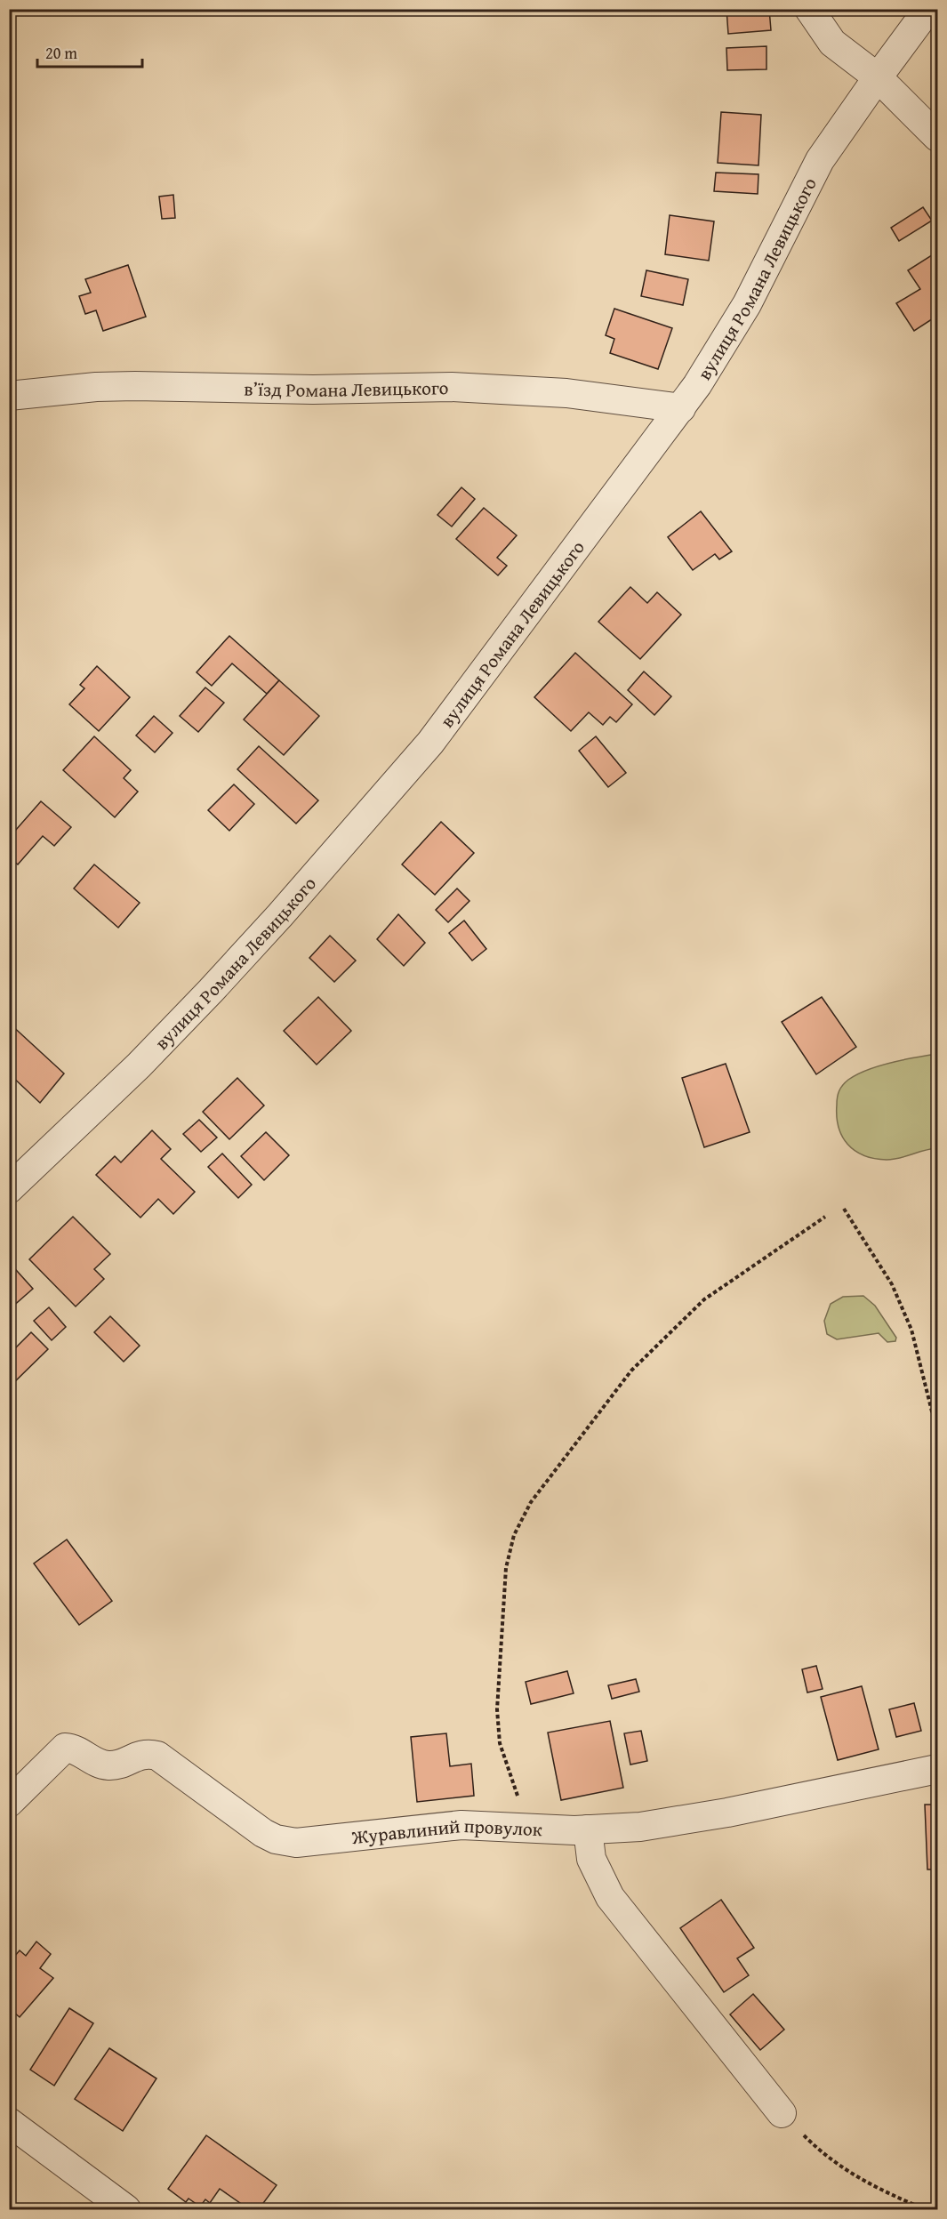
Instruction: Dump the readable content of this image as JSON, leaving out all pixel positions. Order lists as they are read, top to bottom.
{
  "streets": {
    "street": ["вулиця Романа Левицького", "в’їзд Романа Левицького", "Журавлиний провулок"]
  },
  "crossings": [
    ["вулиця Романа Левицького", "в’їзд Романа Левицького"]
  ],
  "scale_bar": "20 m"
}
